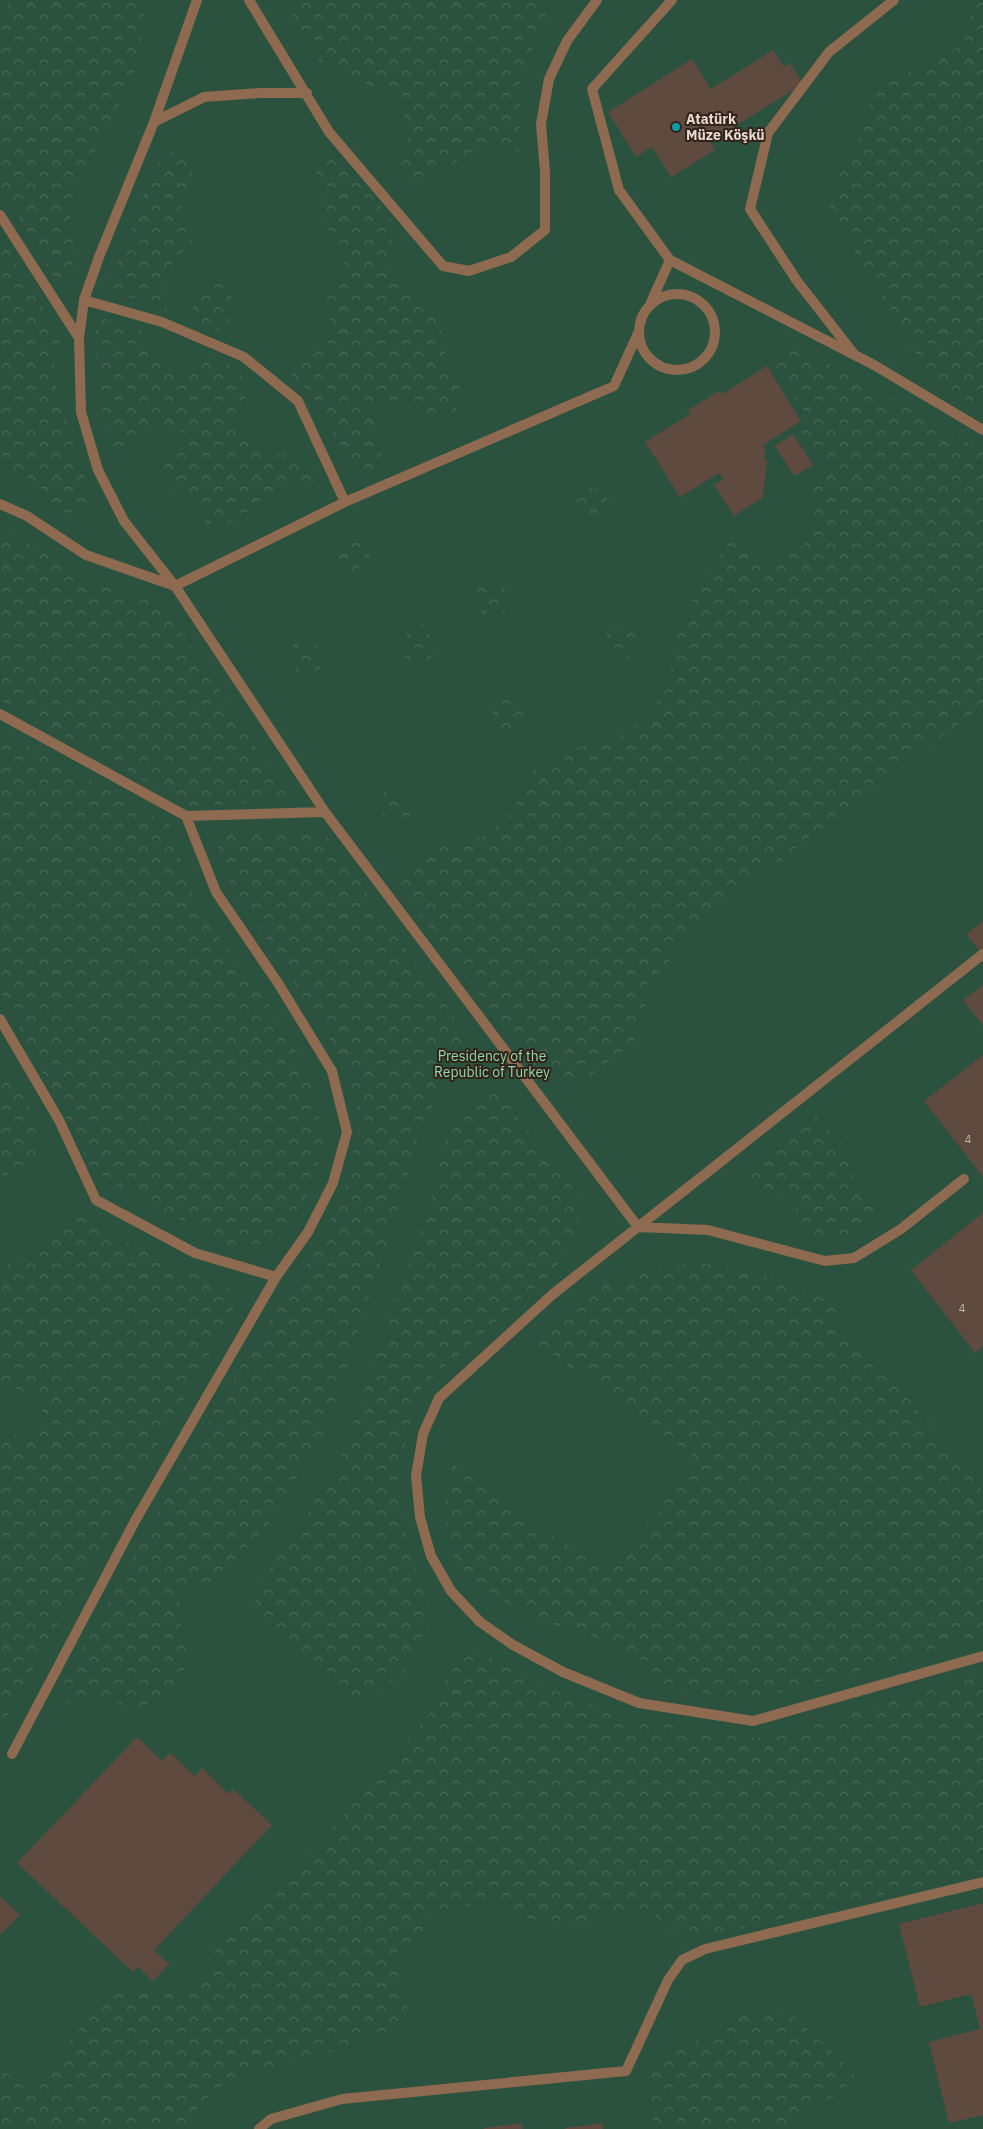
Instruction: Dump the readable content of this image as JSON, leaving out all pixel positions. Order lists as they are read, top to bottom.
{
  "parks": ["Presidency of the Republic of Turkey"],
  "places": ["Atatürk Müze Köşkü"],
  "house_numbers": ["4", "4"]
}
